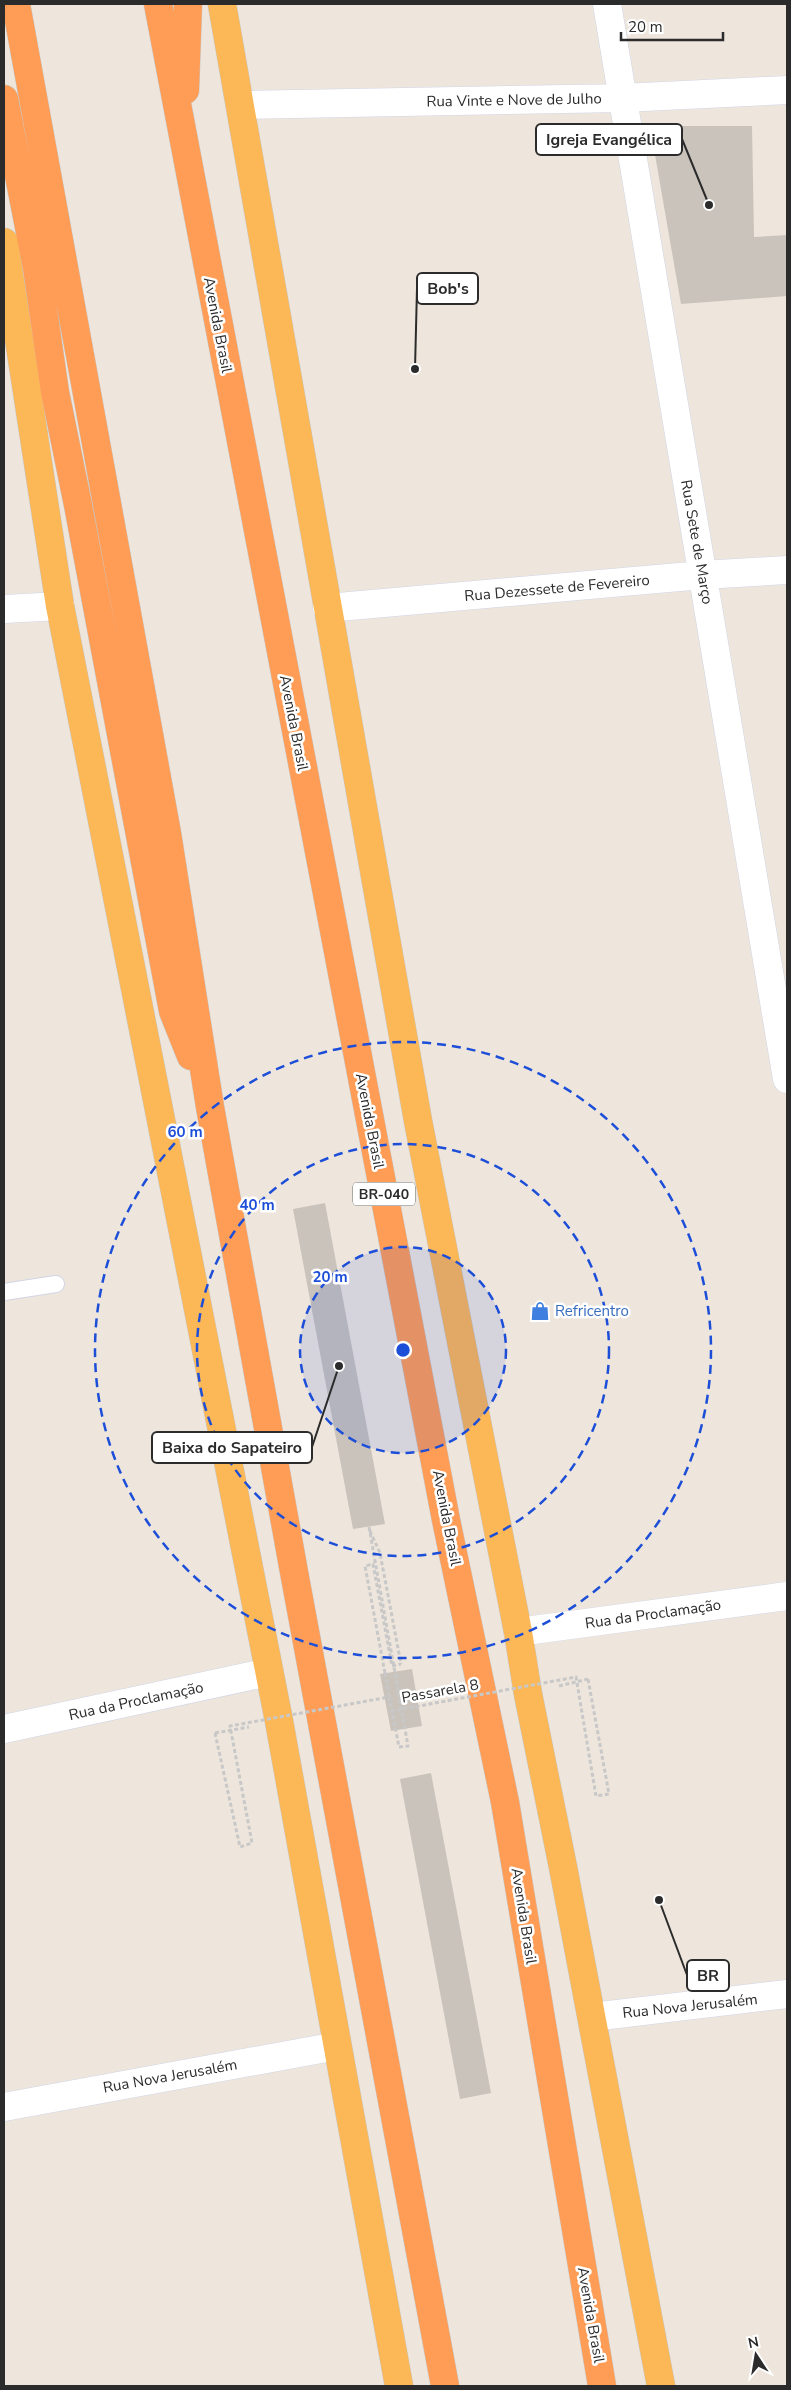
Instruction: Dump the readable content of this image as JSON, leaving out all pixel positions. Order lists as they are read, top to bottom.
{
  "streets": {
    "highway": ["Avenida Brasil", "BR-040"],
    "street": [
      "Rua Vinte e Nove de Julho",
      "Rua Sete de Março",
      "Rua Dezessete de Fevereiro",
      "Rua da Proclamação",
      "Rua Nova Jerusalém"
    ],
    "path": ["Passarela 8"]
  },
  "crossings": [
    ["Rua Vinte e Nove de Julho", "Rua Sete de Março"],
    ["Rua Sete de Março", "Rua Dezessete de Fevereiro"]
  ],
  "places": {
    "other": [
      "Igreja Evangélica",
      "Bob's",
      "Baixa do Sapateiro",
      "BR"
    ],
    "shop": ["Refricentro"]
  },
  "scale_bar": "20 m",
  "north": "top",
  "rings": ["60 m", "40 m", "20 m"]
}
